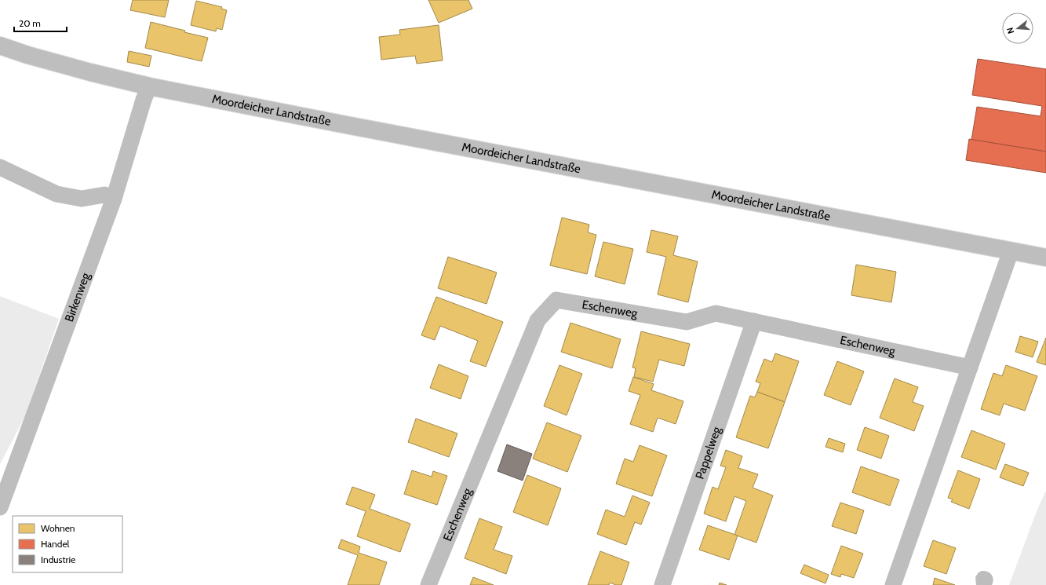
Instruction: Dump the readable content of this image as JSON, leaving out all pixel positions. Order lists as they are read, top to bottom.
{
  "streets": {
    "main road": ["Moordeicher Landstraße"],
    "street": ["Birkenweg", "Eschenweg", "Pappelweg"]
  },
  "crossings": [
    ["Moordeicher Landstraße", "Birkenweg"],
    ["Eschenweg", "Pappelweg"]
  ],
  "legend": ["Wohnen", "Handel", "Industrie"],
  "scale_bar": "20 m",
  "north": "left"
}
